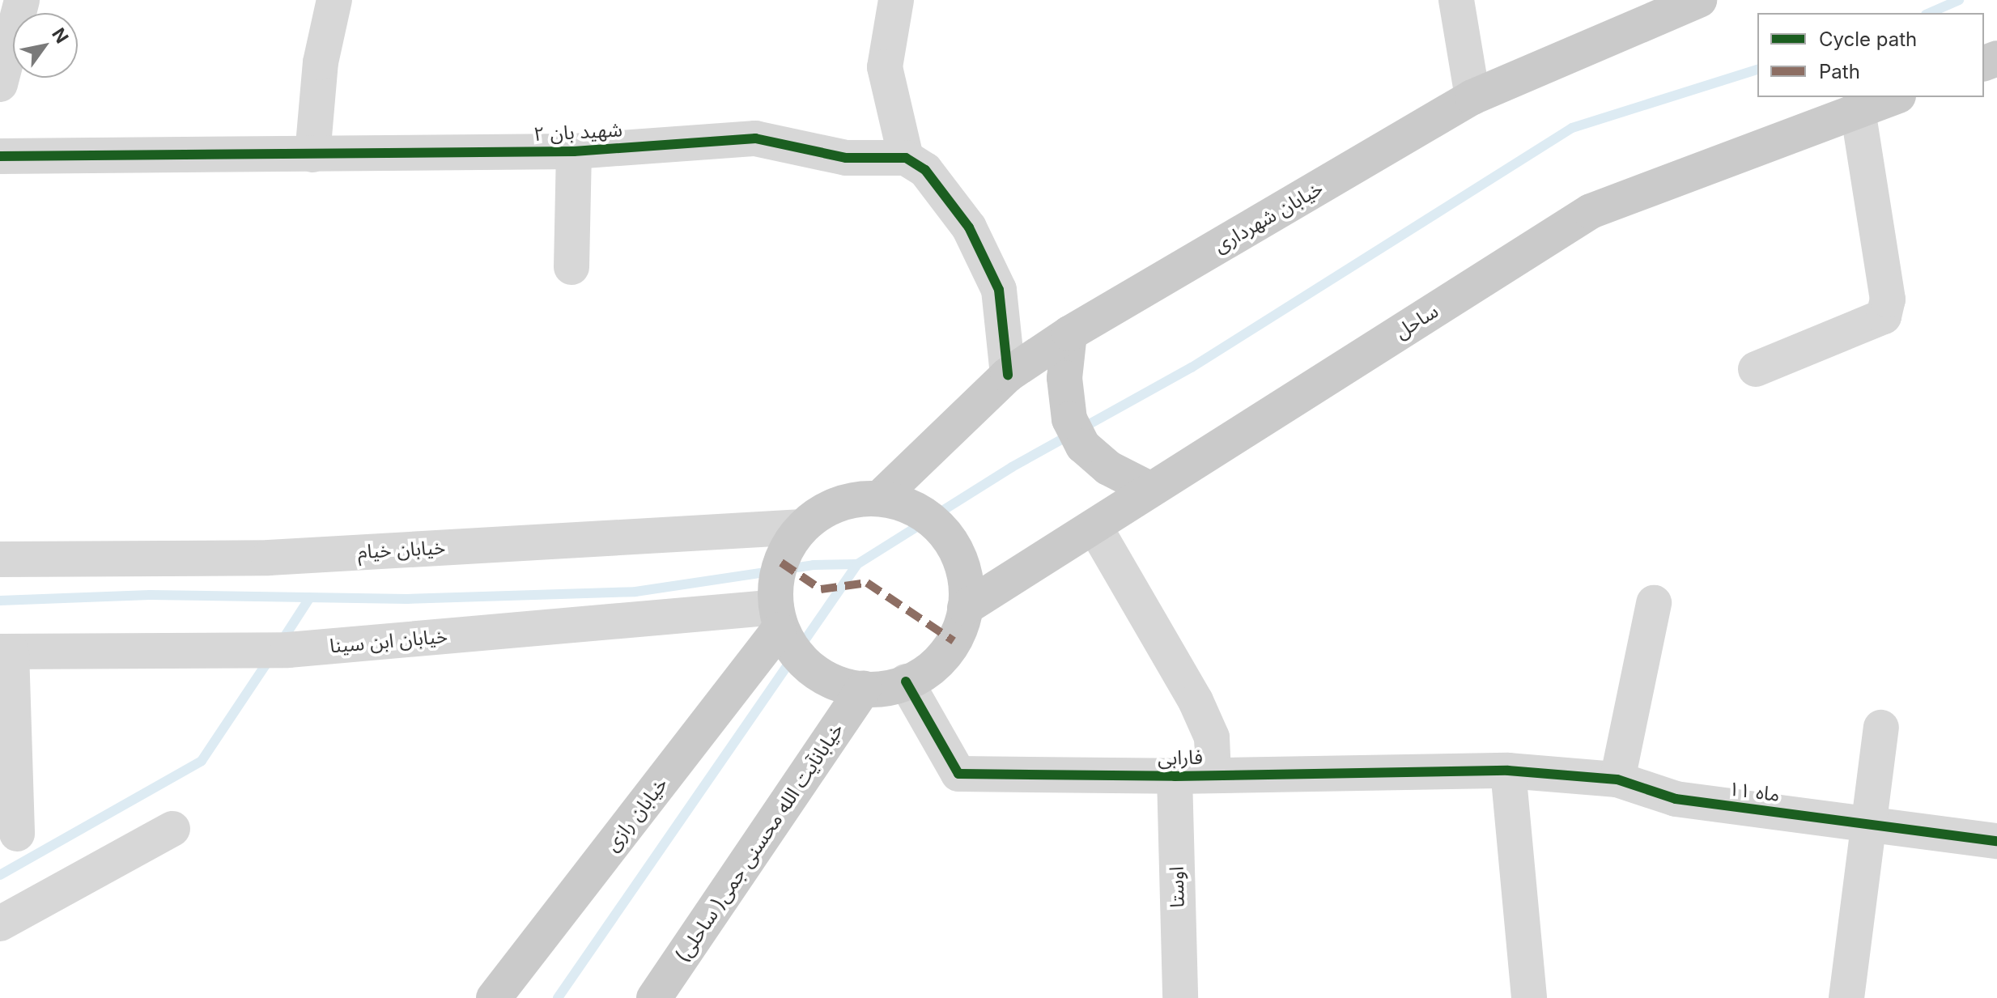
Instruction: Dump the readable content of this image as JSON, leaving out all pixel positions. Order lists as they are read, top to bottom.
{
  "streets": {
    "main road": [
      "خیابان شهرداری",
      "ساحل",
      "خیابان رازی",
      "خیابانآیت الله محسنی جمی( ساحلی)"
    ],
    "street": [
      "شهید بان ۲",
      "خیابان خیام",
      "خیابان ابن سینا",
      "فارابی",
      "ماه ۱۱",
      "اوستا"
    ]
  },
  "crossings": [
    ["خیابان شهرداری", "ساحل"],
    ["خیابان شهرداری", "خیابان خیام"],
    ["خیابان شهرداری", "خیابان ابن سینا"],
    ["خیابان شهرداری", "فارابی"],
    ["خیابان شهرداری", "خیابان رازی"],
    ["خیابان شهرداری", "خیابانآیت الله محسنی جمی( ساحلی)"],
    ["ساحل", "خیابان خیام"],
    ["ساحل", "خیابان ابن سینا"],
    ["ساحل", "فارابی"],
    ["ساحل", "خیابان رازی"],
    ["ساحل", "خیابانآیت الله محسنی جمی( ساحلی)"],
    ["خیابان خیام", "خیابان ابن سینا"],
    ["خیابان خیام", "فارابی"],
    ["خیابان خیام", "خیابان رازی"],
    ["خیابان خیام", "خیابانآیت الله محسنی جمی( ساحلی)"],
    ["خیابان ابن سینا", "فارابی"],
    ["خیابان ابن سینا", "خیابان رازی"],
    ["خیابان ابن سینا", "خیابانآیت الله محسنی جمی( ساحلی)"],
    ["فارابی", "ماه ۱۱"],
    ["فارابی", "خیابان رازی"],
    ["فارابی", "خیابانآیت الله محسنی جمی( ساحلی)"],
    ["فارابی", "اوستا"],
    ["خیابان رازی", "خیابانآیت الله محسنی جمی( ساحلی)"]
  ],
  "legend": ["Cycle path", "Path"],
  "north": "top right"
}
